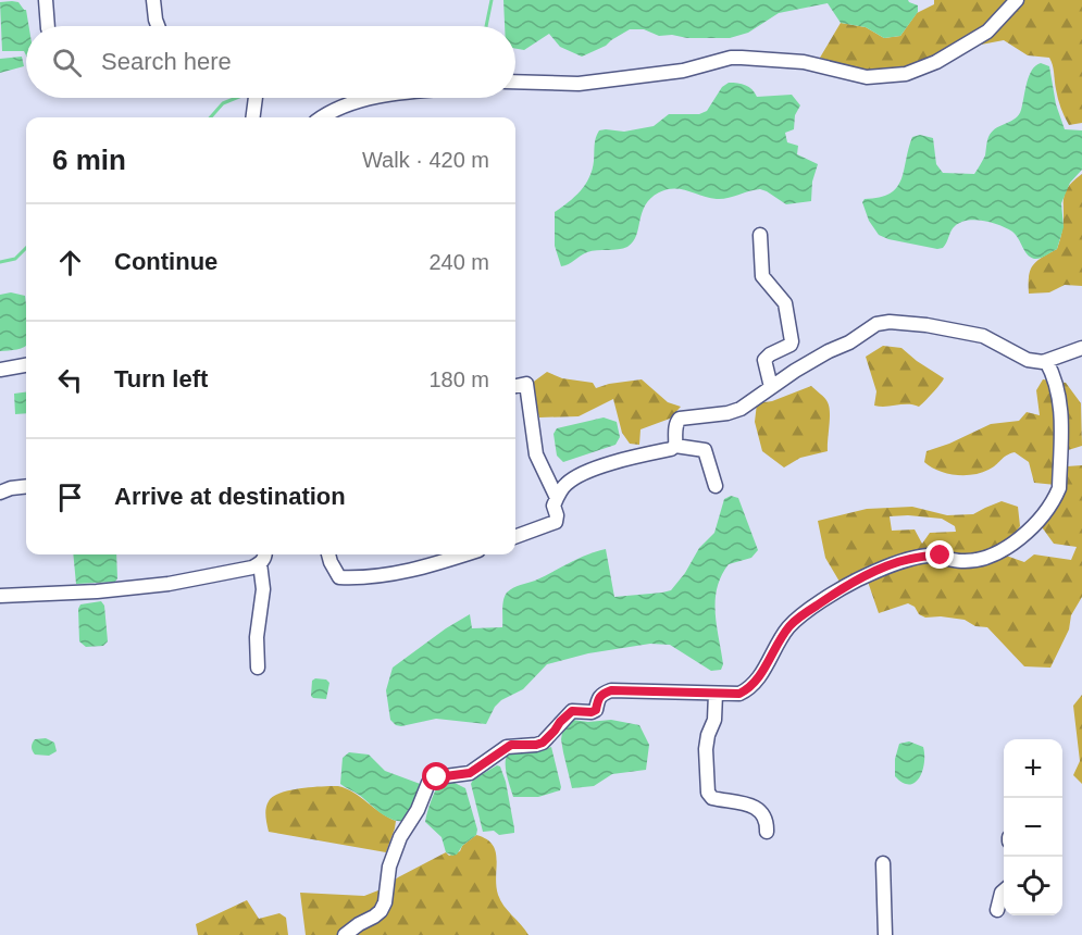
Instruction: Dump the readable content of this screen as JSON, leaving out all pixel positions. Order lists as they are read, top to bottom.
{
  "page": {
    "search": "Search here",
    "heading": ["6 min", "Walk · 420 m"],
    "list": [
      ["Continue", "240 m"],
      ["Turn left", "180 m"],
      "Arrive at destination"
    ],
    "map_buttons": ["+", "−"]
  }
}
